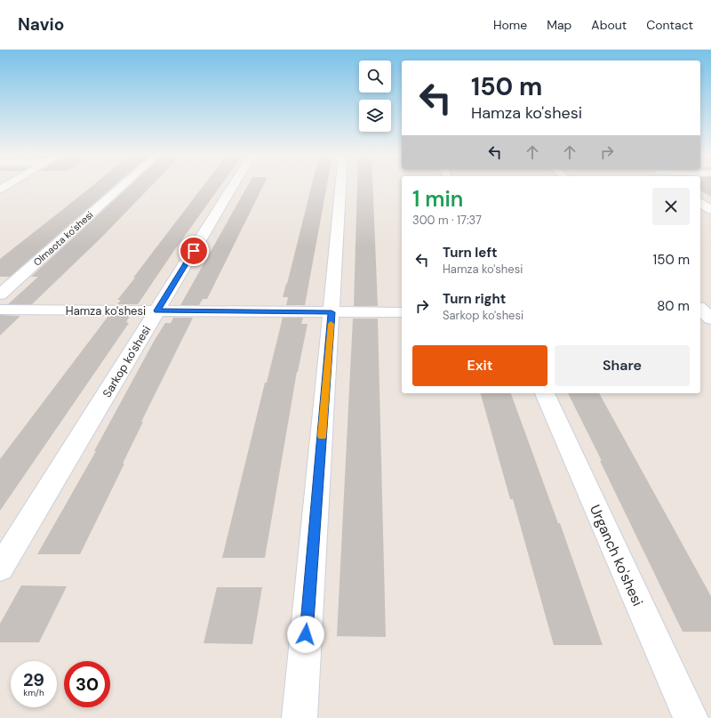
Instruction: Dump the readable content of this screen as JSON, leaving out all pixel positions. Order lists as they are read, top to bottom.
{
  "streets": {
    "street": [
      "Olmaota ko'shesi",
      "Hamza ko'shesi",
      "Sarkop ko'shesi",
      "Urganch ko'shesi"
    ]
  },
  "crossings": [
    ["Hamza ko'shesi", "Sarkop ko'shesi"]
  ],
  "page": {
    "header": "Navio",
    "nav": [
      "Home",
      "Map",
      "About",
      "Contact"
    ],
    "turn": ["150 m", "Hamza ko'shesi"],
    "heading": ["1 min", "300 m · 17:37"],
    "list": [
      {
        "name": "Turn left",
        "note": "Hamza ko'shesi",
        "value": "150 m"
      },
      {
        "name": "Turn right",
        "note": "Sarkop ko'shesi",
        "value": "80 m"
      }
    ],
    "buttons": ["Exit", "Share"],
    "speed": "29 km/h",
    "limit": "30"
  }
}
